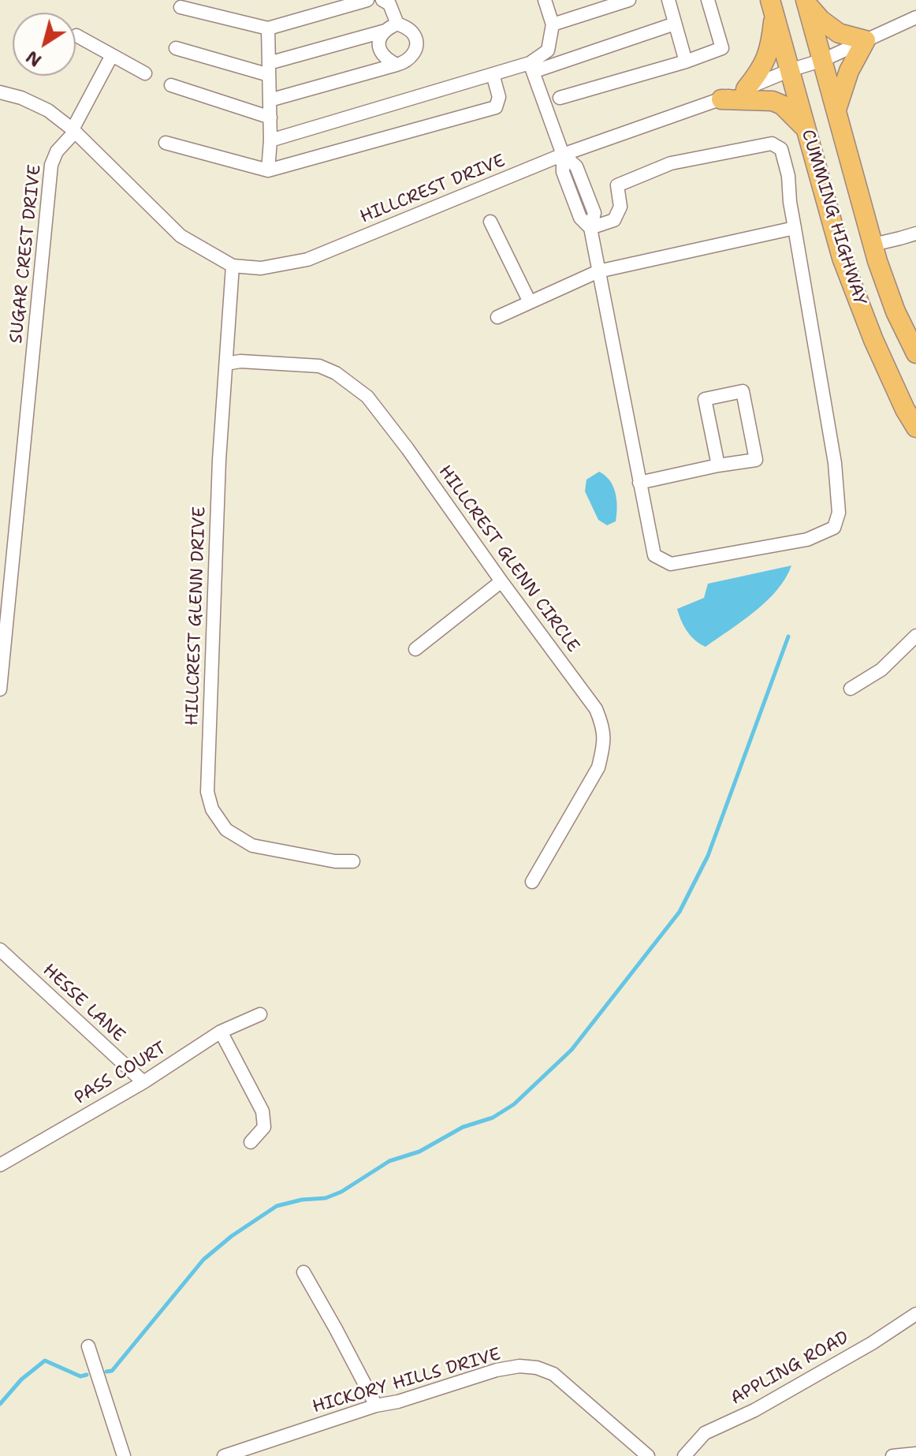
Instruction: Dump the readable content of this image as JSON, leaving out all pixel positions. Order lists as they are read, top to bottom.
{
  "streets": {
    "highway": ["CUMMING HIGHWAY"],
    "street": [
      "HILLCREST DRIVE",
      "SUGAR CREST DRIVE",
      "HILLCREST GLENN CIRCLE",
      "HILLCREST GLENN DRIVE",
      "HESSE LANE",
      "PASS COURT",
      "APPLING ROAD",
      "HICKORY HILLS DRIVE"
    ]
  },
  "crossings": [
    ["HILLCREST DRIVE", "CUMMING HIGHWAY"],
    ["HILLCREST DRIVE", "SUGAR CREST DRIVE"],
    ["HILLCREST DRIVE", "HILLCREST GLENN DRIVE"],
    ["HILLCREST GLENN CIRCLE", "HILLCREST GLENN DRIVE"],
    ["HESSE LANE", "PASS COURT"]
  ],
  "north": "bottom left"
}
